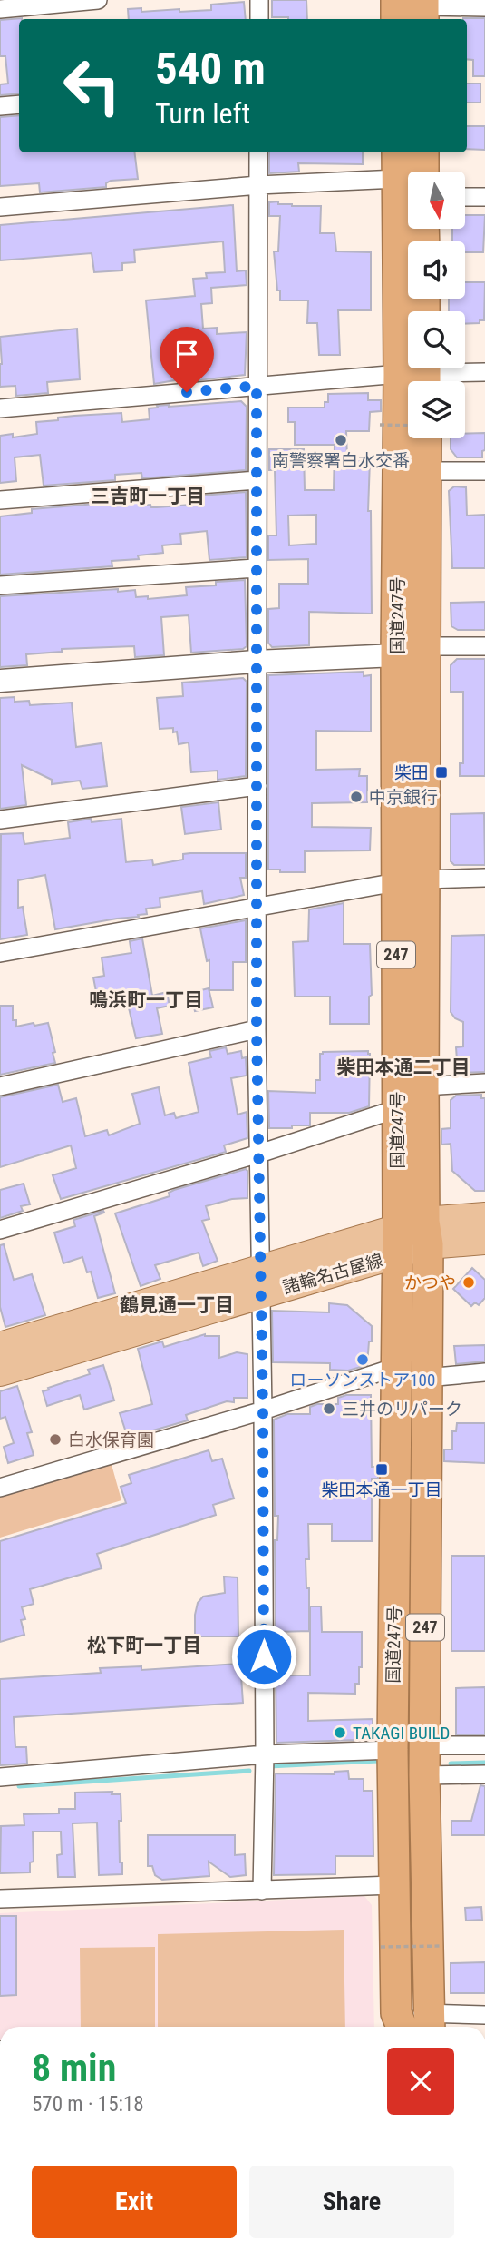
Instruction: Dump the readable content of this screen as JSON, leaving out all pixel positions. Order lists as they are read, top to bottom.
{
  "streets": {
    "highway": ["国道247号", "247"],
    "main road": ["諸輪名古屋線"]
  },
  "crossings": [
    ["国道247号", "諸輪名古屋線"]
  ],
  "districts": [
    "三吉町一丁目",
    "鳴浜町一丁目",
    "柴田本通二丁目",
    "鶴見通一丁目",
    "松下町一丁目"
  ],
  "places": {
    "other": [
      "南警察署白水交番",
      "中京銀行",
      "かつや",
      "ローソンストア100",
      "三井のリパーク",
      "白水保育園",
      "TAKAGI BUILD"
    ],
    "transit": ["柴田", "柴田本通一丁目"]
  },
  "north": "bottom",
  "page": {
    "turn": ["540 m", "Turn left"],
    "heading": ["8 min", "570 m · 15:18"],
    "buttons": ["Exit", "Share"]
  }
}
